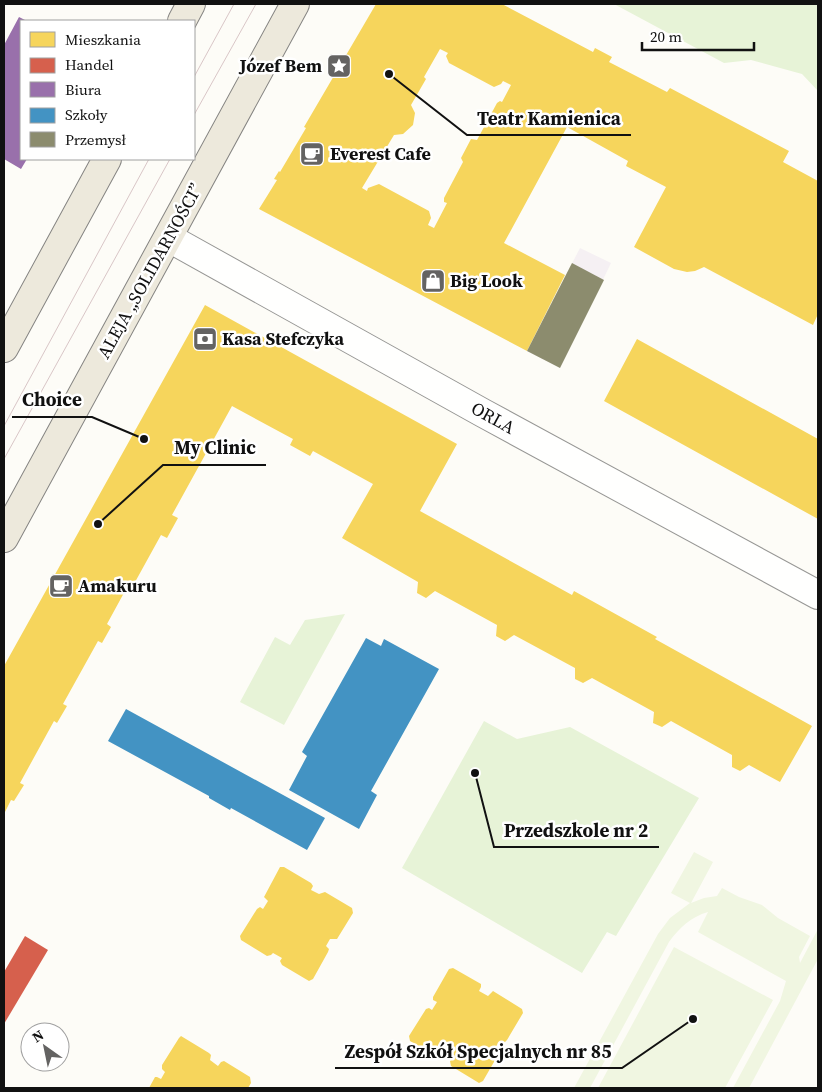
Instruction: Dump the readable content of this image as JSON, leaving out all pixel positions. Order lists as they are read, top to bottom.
{
  "streets": {
    "main road": ["ALEJA „SOLIDARNOŚCI”"],
    "street": ["ORLA"]
  },
  "crossings": [
    ["ALEJA „SOLIDARNOŚCI”", "ORLA"]
  ],
  "places": {
    "place": ["Józef Bem"],
    "other": [
      "Teatr Kamienica",
      "Choice",
      "My Clinic",
      "Przedszkole nr 2",
      "Zespół Szkół Specjalnych nr 85"
    ],
    "cafe": ["Everest Cafe", "Amakuru"],
    "shop": ["Big Look"],
    "bank": ["Kasa Stefczyka"]
  },
  "legend": [
    "Mieszkania",
    "Handel",
    "Biura",
    "Szkoły",
    "Przemysł"
  ],
  "scale_bar": "20 m",
  "north": "top left"
}
